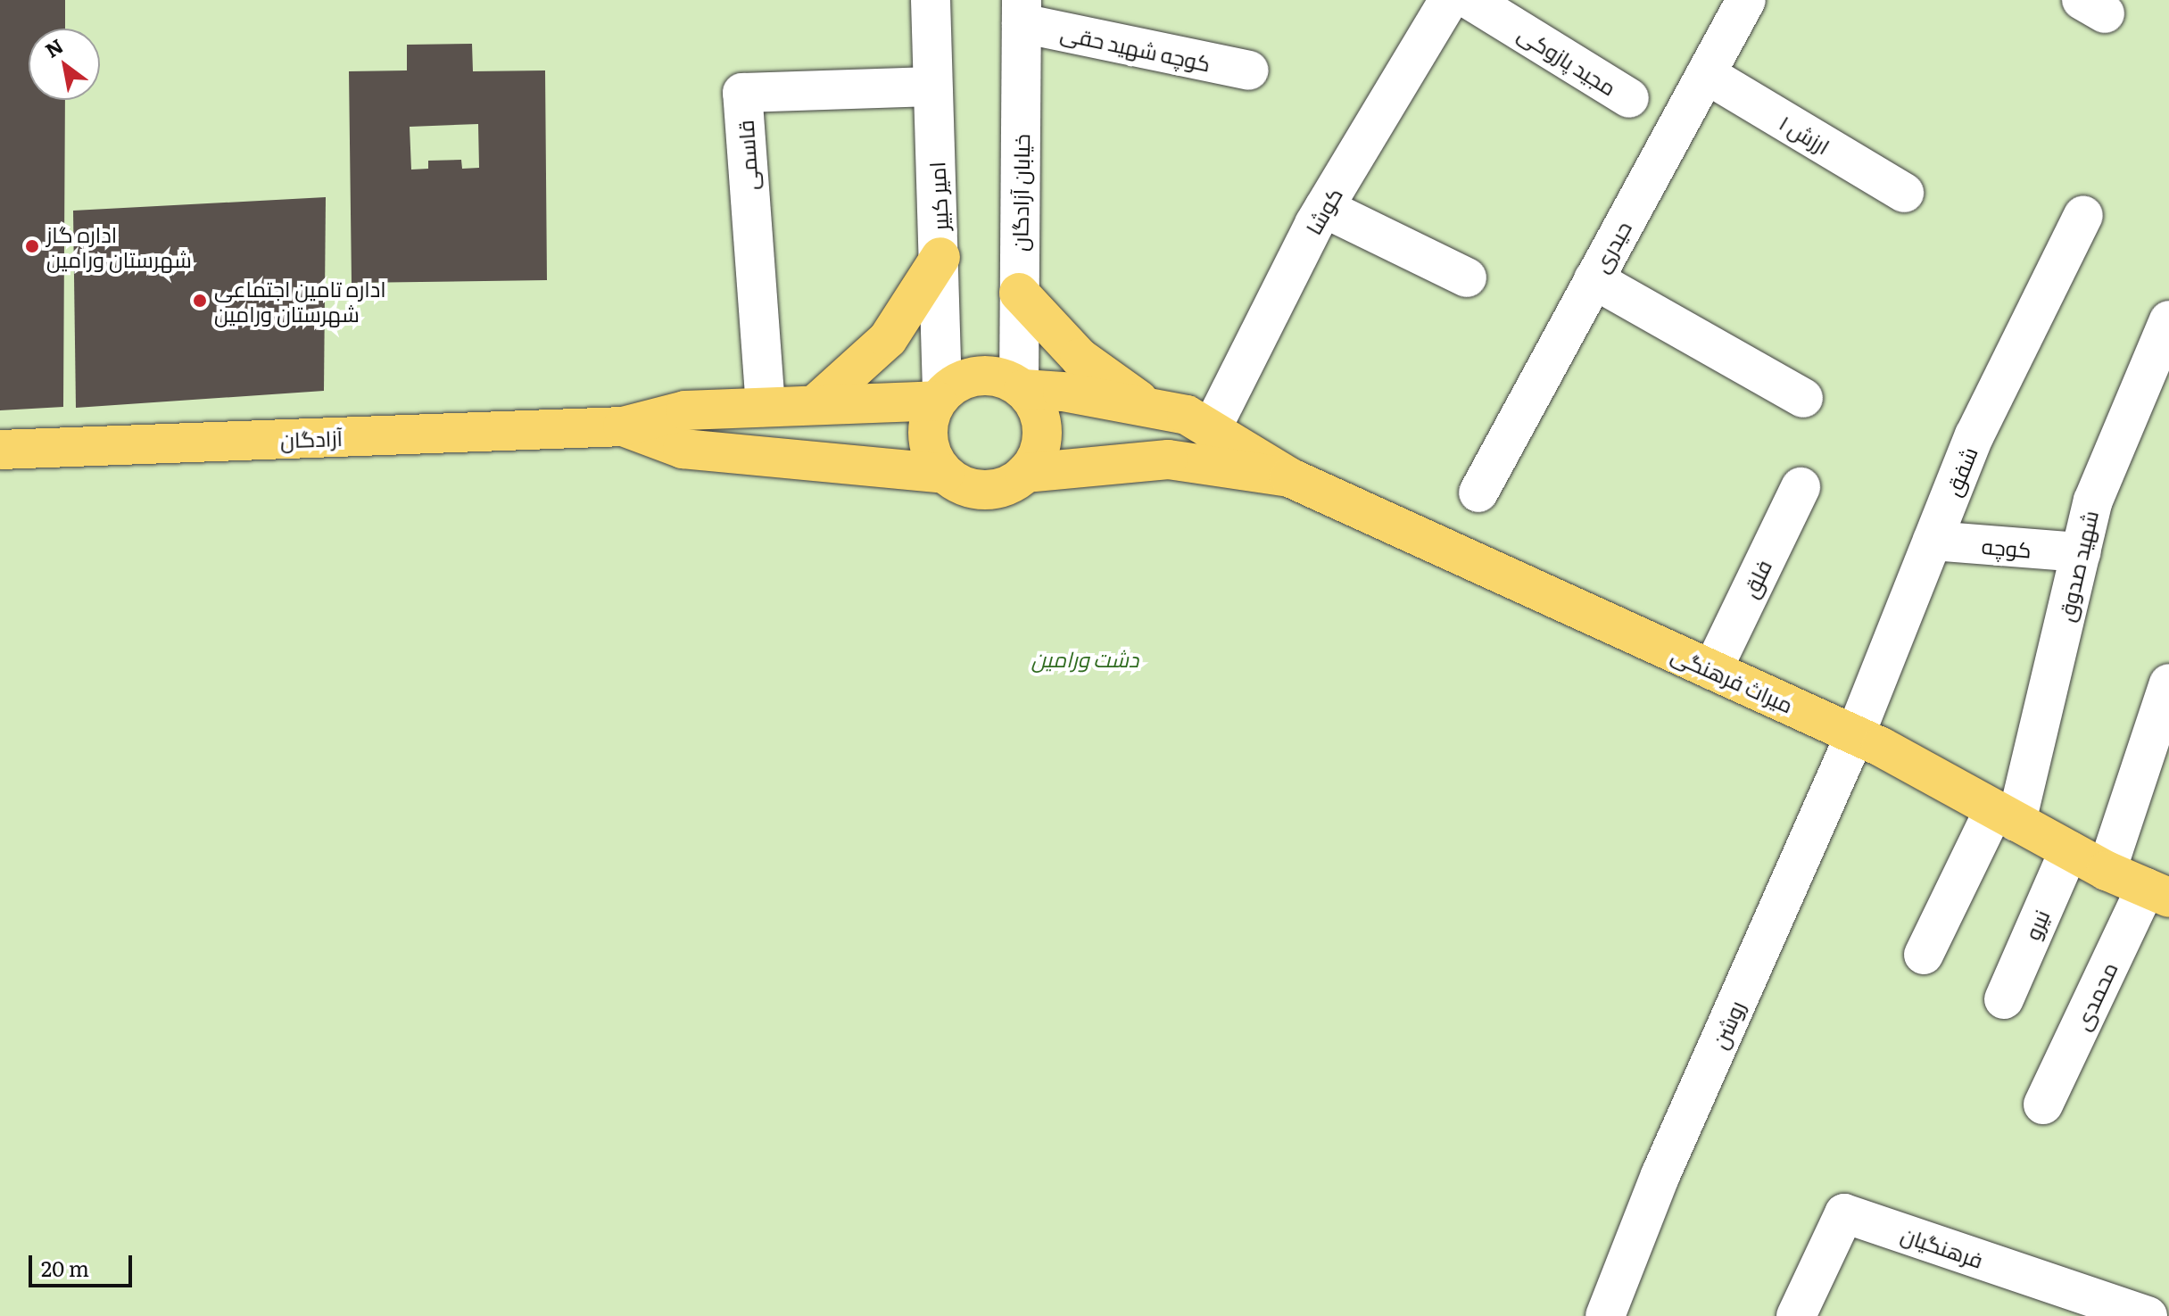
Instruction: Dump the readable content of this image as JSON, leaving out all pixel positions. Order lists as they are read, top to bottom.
{
  "streets": {
    "main road": ["آزادگان", "میراث فرهنگی"],
    "street": [
      "کوچه شهید حقی",
      "مجید پازوکی",
      "ارزش ۱",
      "قاسمی",
      "خیابان آزادگان",
      "امیر کبیر",
      "کوشا",
      "حیدری",
      "شفق",
      "کوچه",
      "شهید صدوق",
      "فلق",
      "نیرو",
      "محمدی",
      "روشن",
      "فرهنگیان"
    ]
  },
  "crossings": [
    ["کوچه شهید حقی", "خیابان آزادگان"],
    ["ارزش ۱", "حیدری"],
    ["قاسمی", "امیر کبیر"],
    ["خیابان آزادگان", "امیر کبیر"],
    ["شفق", "کوچه"],
    ["شفق", "میراث فرهنگی"],
    ["شفق", "روشن"],
    ["کوچه", "شهید صدوق"],
    ["شهید صدوق", "میراث فرهنگی"],
    ["فلق", "میراث فرهنگی"],
    ["میراث فرهنگی", "نیرو"],
    ["میراث فرهنگی", "محمدی"],
    ["میراث فرهنگی", "روشن"]
  ],
  "parks": ["دشت ورامین"],
  "places": ["اداره گاز شهرستان ورامین", "اداره تامین اجتماعی شهرستان ورامین"],
  "scale_bar": "20 m",
  "north": "top left"
}
